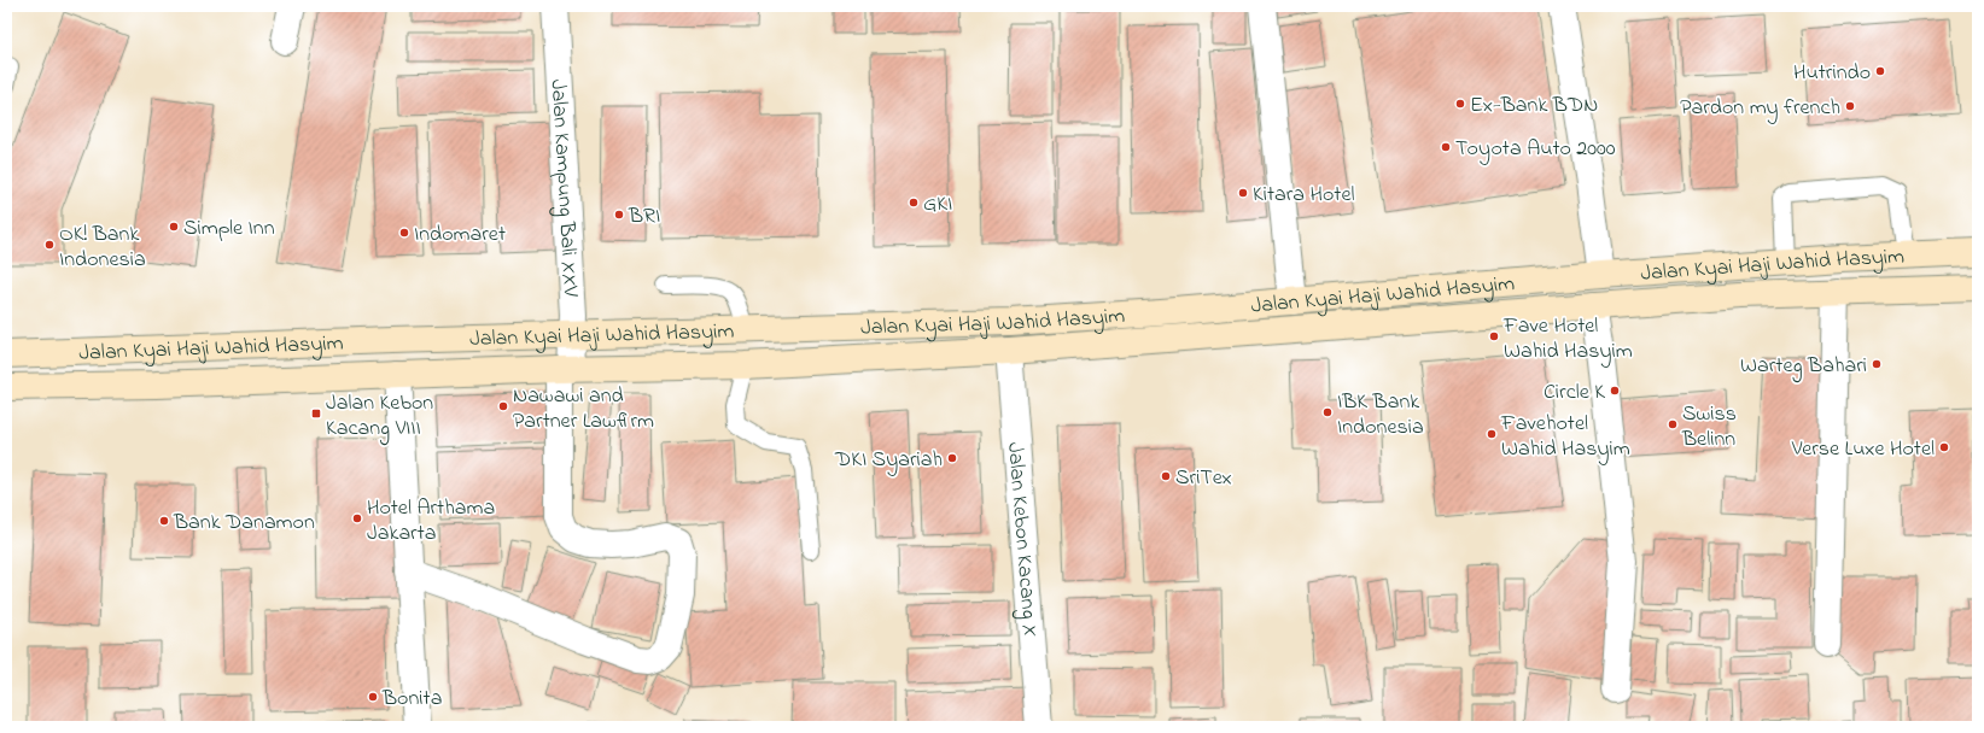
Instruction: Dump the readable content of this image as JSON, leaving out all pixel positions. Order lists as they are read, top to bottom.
{
  "streets": {
    "main road": ["Jalan Kyai Haji Wahid Hasyim"],
    "street": ["Jalan Kampung Bali XXV", "Jalan Kebon Kacang X"]
  },
  "crossings": [
    ["Jalan Kampung Bali XXV", "Jalan Kyai Haji Wahid Hasyim"],
    ["Jalan Kyai Haji Wahid Hasyim", "Jalan Kebon Kacang X"]
  ],
  "places": {
    "other": [
      "Hutrindo",
      "Ex-Bank BDN",
      "Pardon my french",
      "Toyota Auto 2000",
      "Kitara Hotel",
      "GKI",
      "BRI",
      "Simple Inn",
      "Indomaret",
      "OK! Bank Indonesia",
      "Fave Hotel Wahid Hasyim",
      "Warteg Bahari",
      "Circle K",
      "Nawawi and Partner Lawfirm",
      "IBK Bank Indonesia",
      "Swiss Belinn",
      "Favehotel Wahid Hasyim",
      "Verse Luxe Hotel",
      "DKI Syariah",
      "SriTex",
      "Hotel Arthama Jakarta",
      "Bank Danamon",
      "Bonita"
    ],
    "transit": ["Jalan Kebon Kacang VIII"]
  }
}
